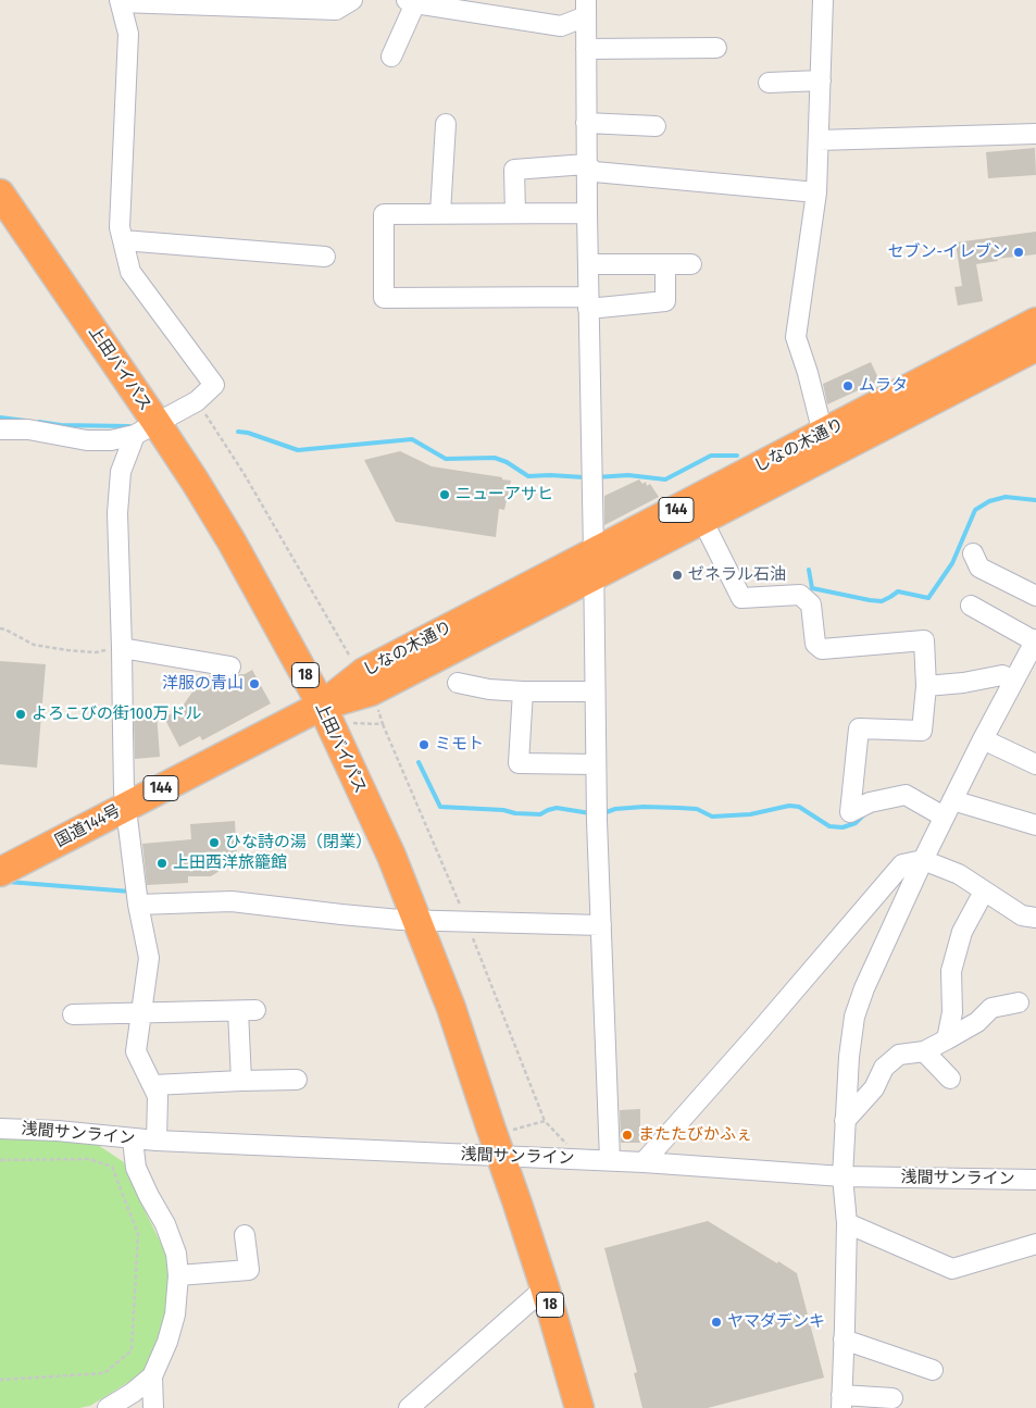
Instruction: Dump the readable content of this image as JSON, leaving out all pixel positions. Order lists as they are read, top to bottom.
{
  "streets": {
    "highway": [
      "上田バイパス",
      "しなの木通り",
      "144",
      "18",
      "国道144号"
    ],
    "street": ["浅間サンライン"]
  },
  "crossings": [
    ["上田バイパス", "しなの木通り"],
    ["上田バイパス", "国道144号"],
    ["上田バイパス", "浅間サンライン"],
    ["しなの木通り", "国道144号"]
  ],
  "places": [
    "セブン-イレブン",
    "ムラタ",
    "ニューアサヒ",
    "ゼネラル石油",
    "洋服の青山",
    "よろこびの街100万ドル",
    "ミモト",
    "ひな詩の湯（閉業）",
    "上田西洋旅籠館",
    "またたびかふぇ",
    "ヤマダデンキ"
  ]
}
